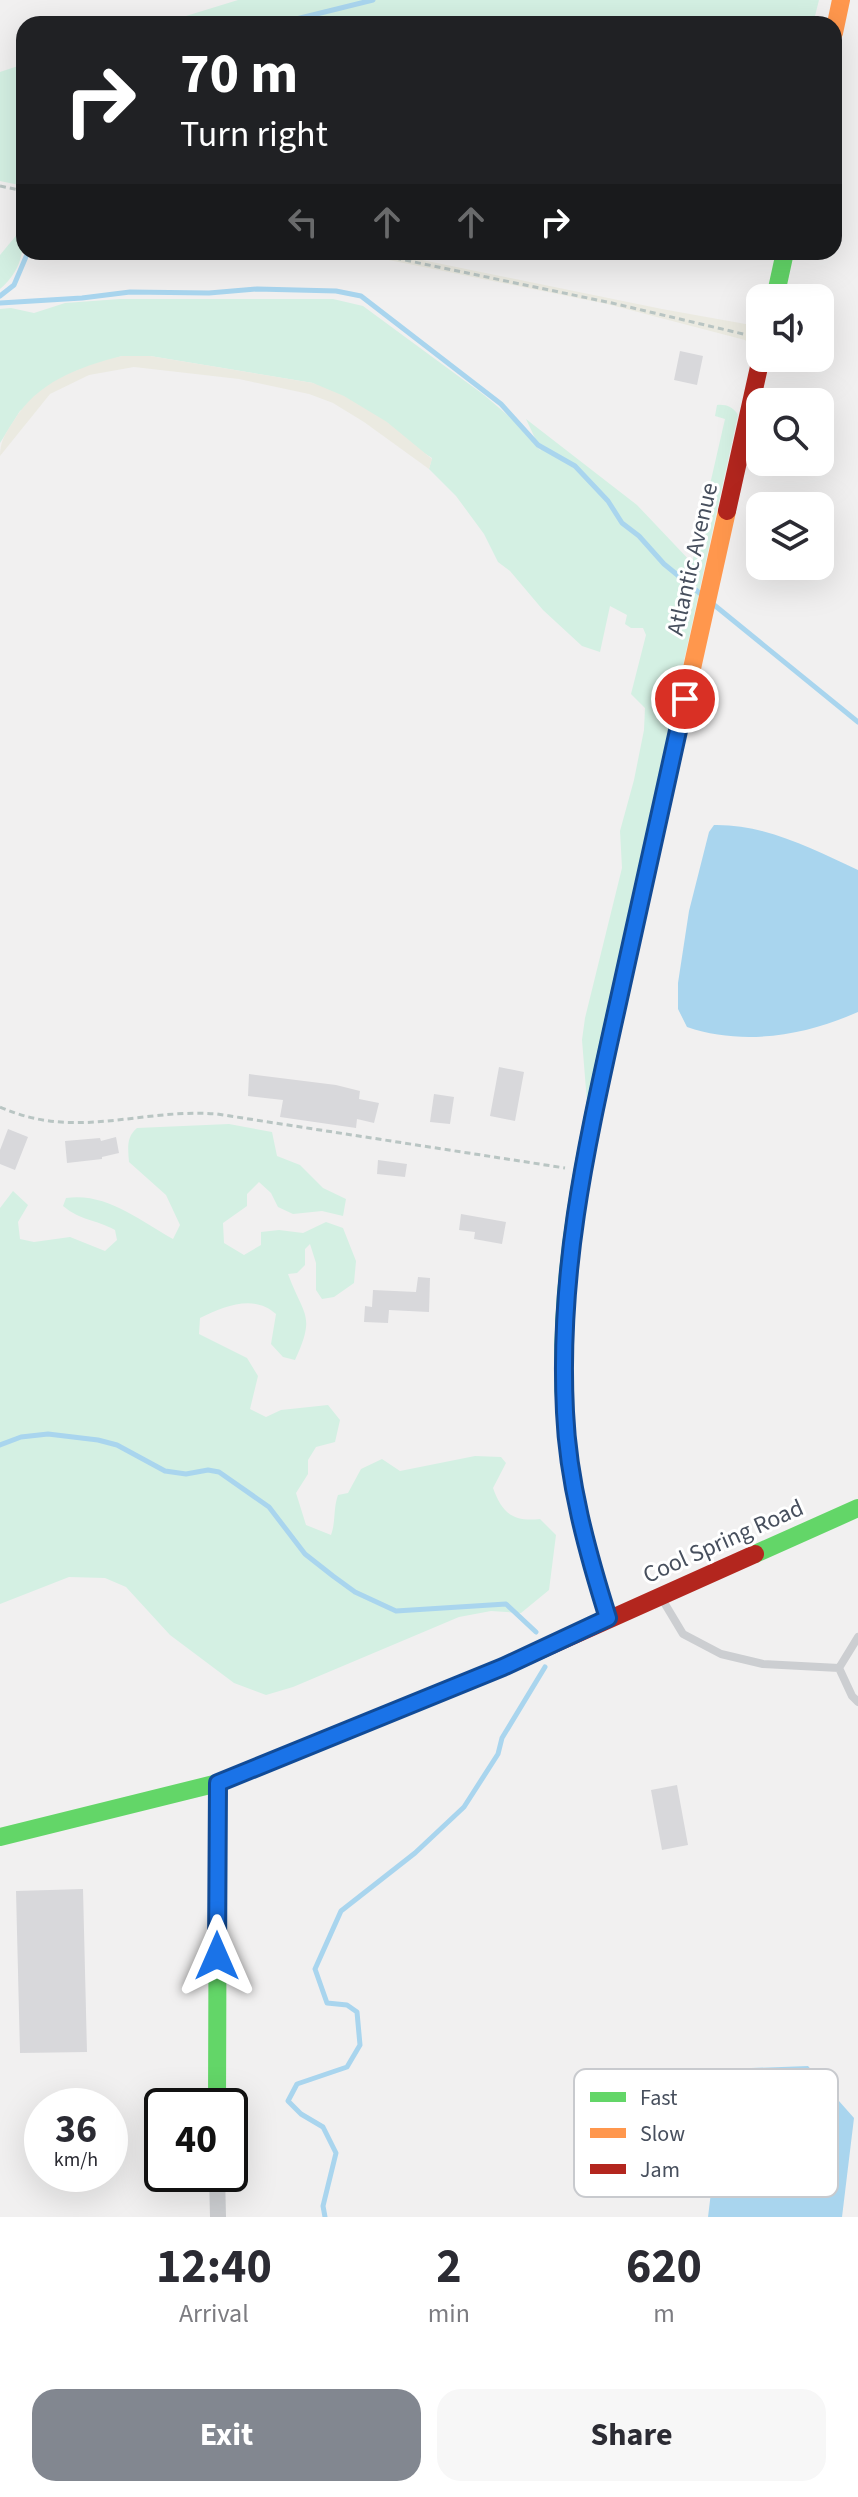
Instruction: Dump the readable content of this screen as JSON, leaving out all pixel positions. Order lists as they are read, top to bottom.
{
  "streets": {
    "main road": ["Atlantic Avenue", "Cool Spring Road"]
  },
  "crossings": [
    ["Atlantic Avenue", "Cool Spring Road"]
  ],
  "legend": ["Fast", "Slow", "Jam"],
  "page": {
    "turn": ["70 m", "Turn right"],
    "speed": "36 km/h",
    "limit": "40",
    "eta": [
      "12:40",
      "Arrival",
      "2",
      "min",
      "620",
      "m"
    ],
    "buttons": ["Exit", "Share"]
  }
}
